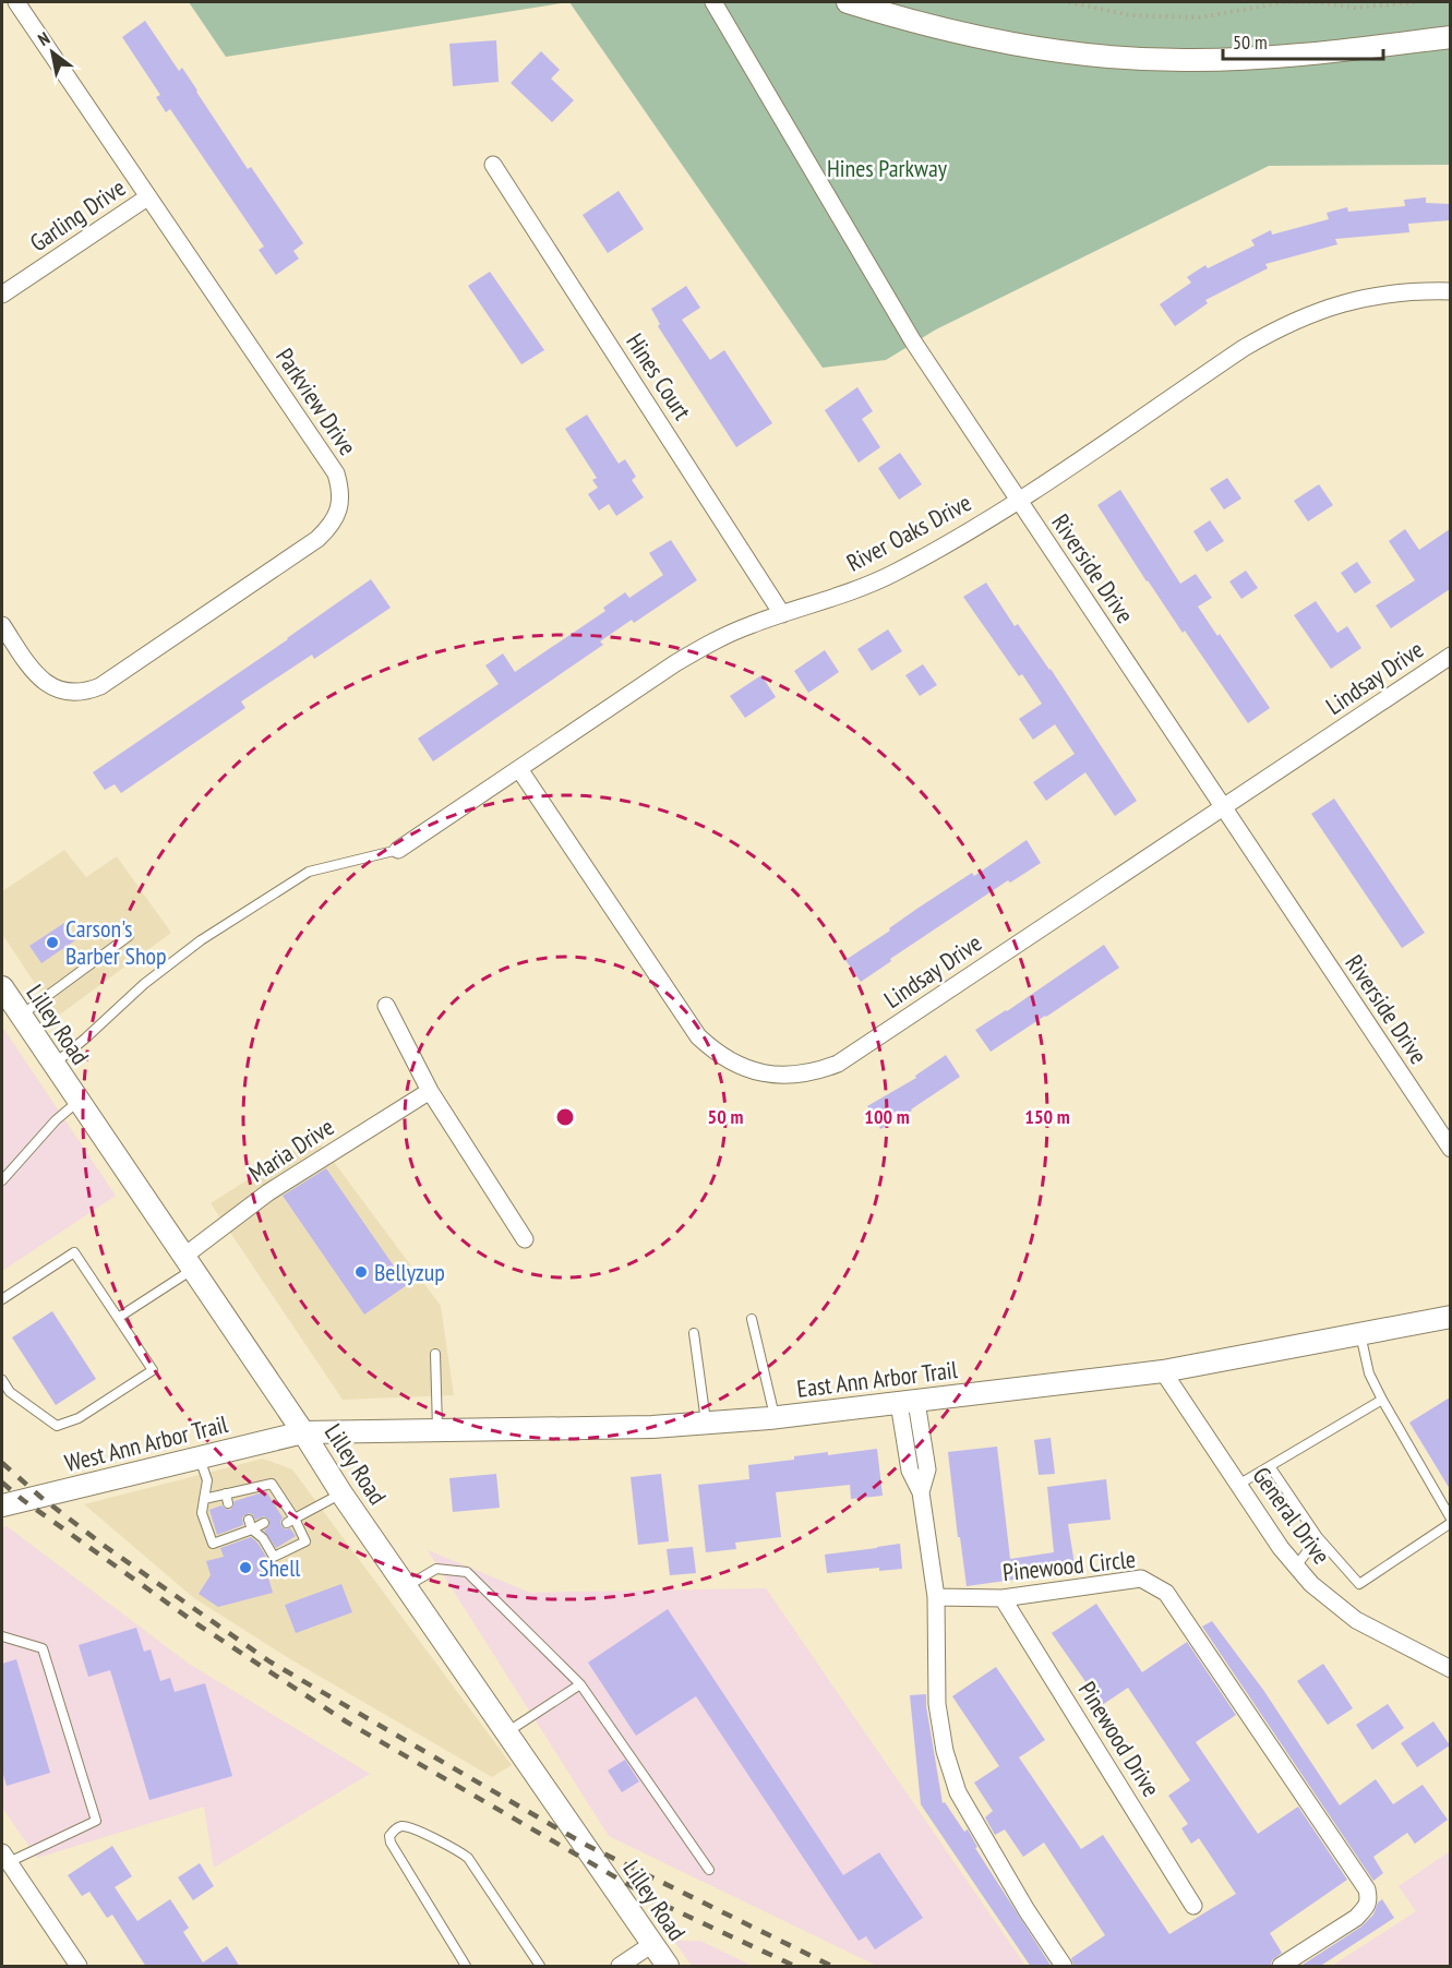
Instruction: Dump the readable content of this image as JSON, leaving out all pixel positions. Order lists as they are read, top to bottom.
{
  "streets": {
    "street": [
      "Garling Drive",
      "Hines Court",
      "Parkview Drive",
      "River Oaks Drive",
      "Riverside Drive",
      "Lindsay Drive",
      "Lilley Road",
      "Maria Drive",
      "East Ann Arbor Trail",
      "West Ann Arbor Trail",
      "General Drive",
      "Pinewood Circle",
      "Pinewood Drive"
    ]
  },
  "crossings": [
    ["Garling Drive", "Parkview Drive"],
    ["Hines Court", "River Oaks Drive"],
    ["River Oaks Drive", "Riverside Drive"],
    ["River Oaks Drive", "Lindsay Drive"],
    ["Riverside Drive", "Lindsay Drive"],
    ["Lilley Road", "Maria Drive"],
    ["Lilley Road", "East Ann Arbor Trail"],
    ["Lilley Road", "West Ann Arbor Trail"],
    ["East Ann Arbor Trail", "West Ann Arbor Trail"],
    ["East Ann Arbor Trail", "General Drive"],
    ["Pinewood Circle", "Pinewood Drive"]
  ],
  "parks": ["Hines Parkway"],
  "places": ["Carson's Barber Shop", "Bellyzup", "Shell"],
  "scale_bar": "50 m",
  "north": "top left",
  "rings": ["50 m", "100 m", "150 m"]
}
